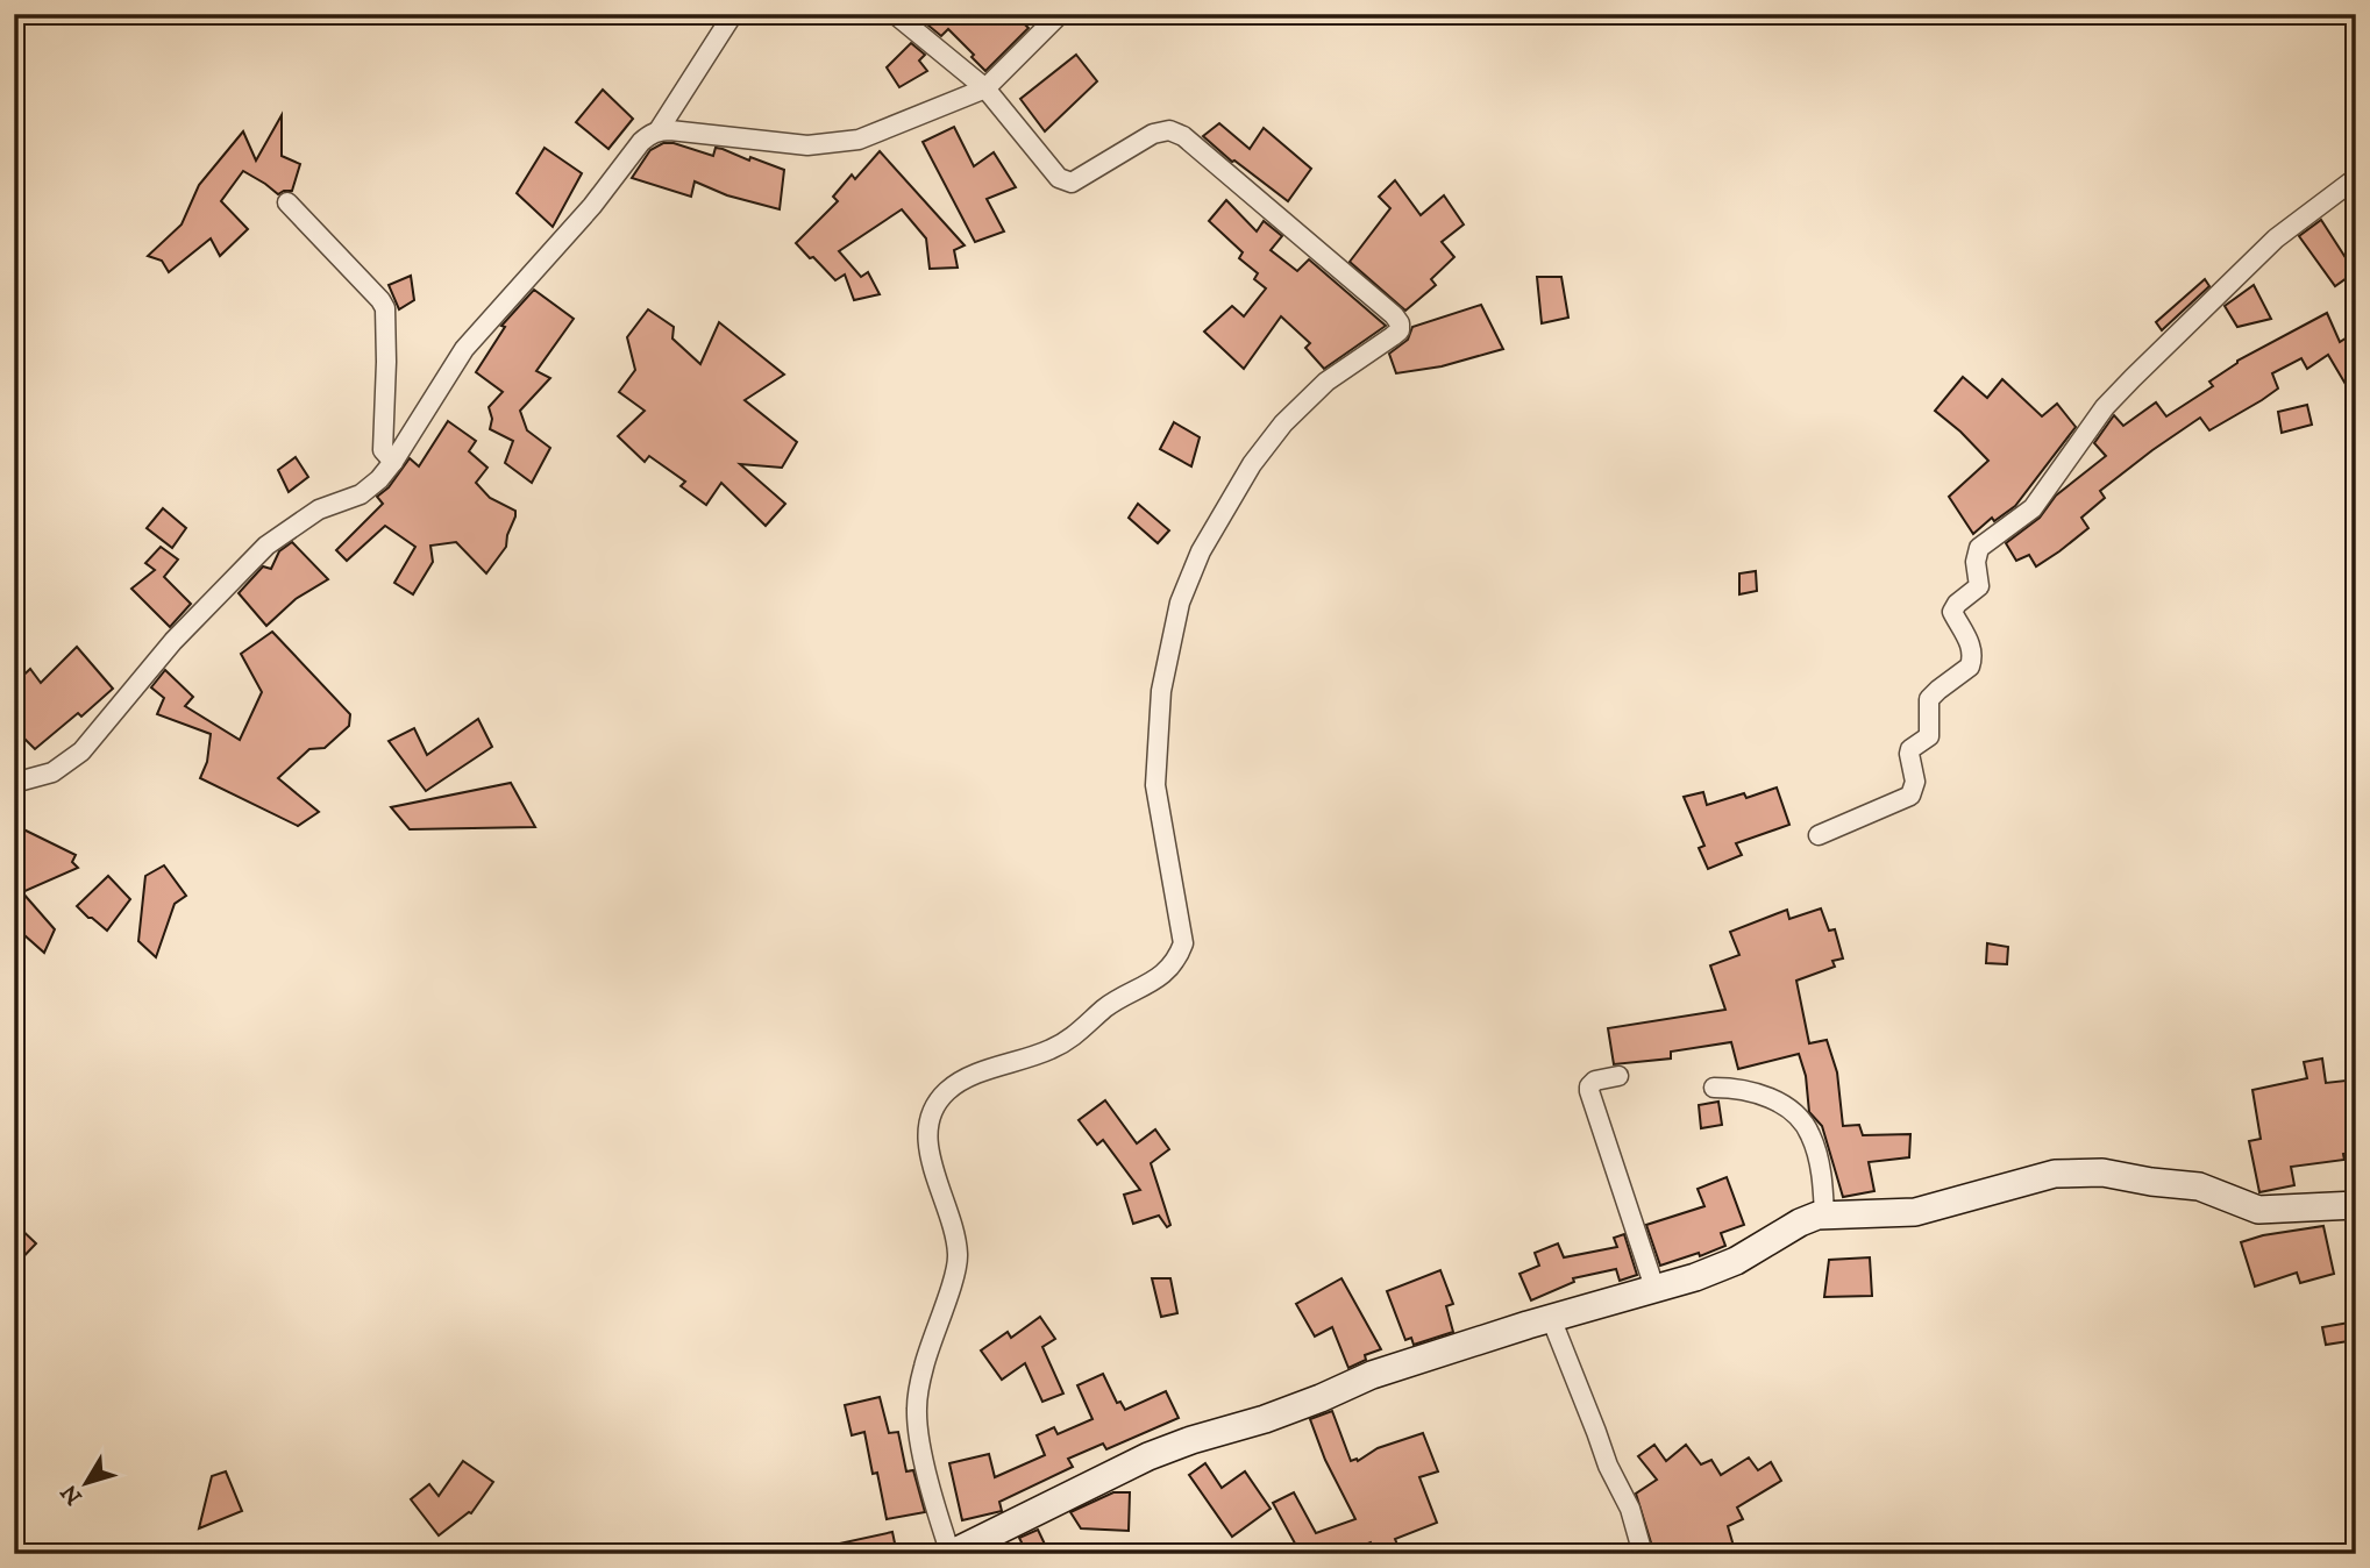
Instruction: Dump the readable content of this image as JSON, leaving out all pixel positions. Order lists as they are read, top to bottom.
{
  "north": "bottom left"
}
